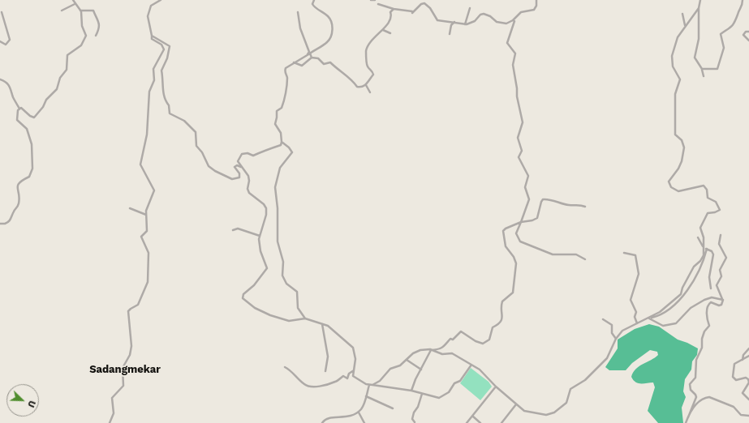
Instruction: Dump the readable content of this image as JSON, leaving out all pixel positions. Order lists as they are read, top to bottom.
{
  "districts": ["Sadangmekar"],
  "north": "bottom right"
}
